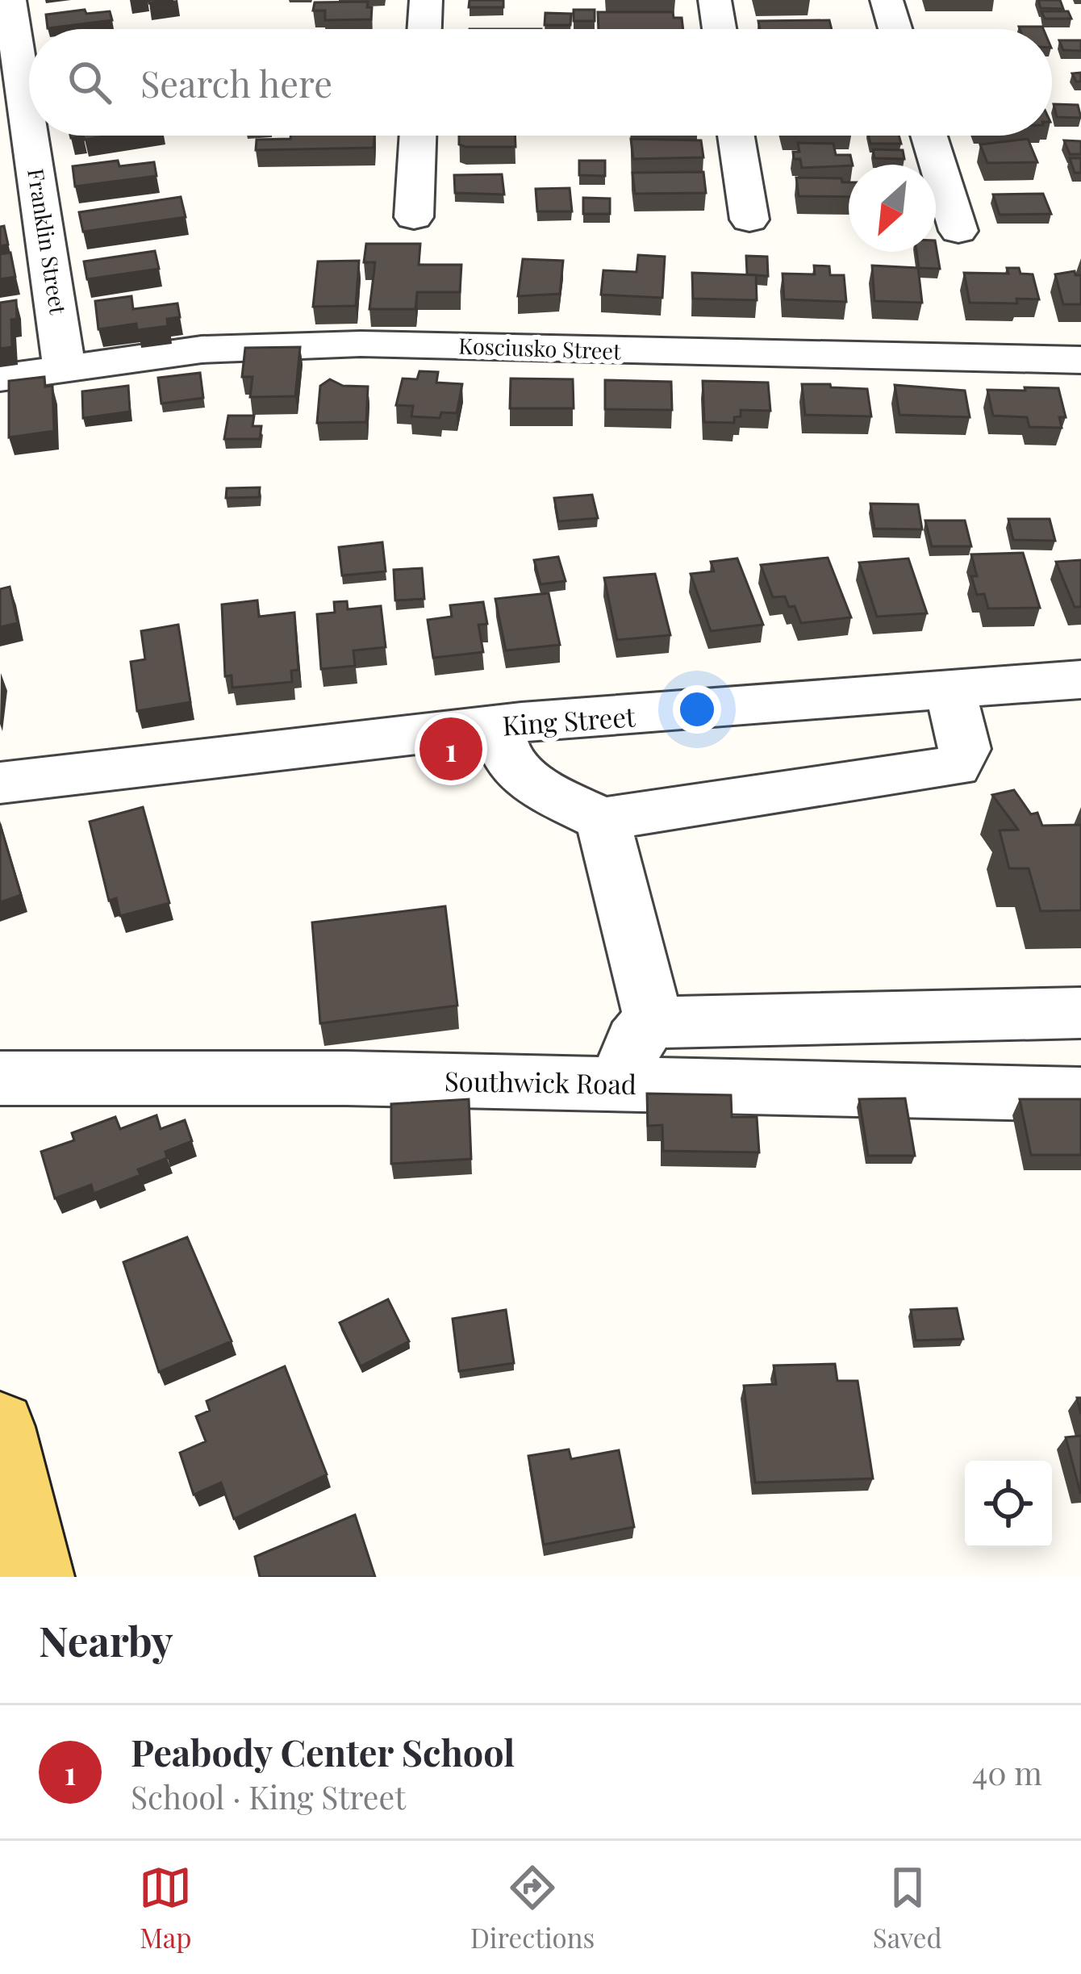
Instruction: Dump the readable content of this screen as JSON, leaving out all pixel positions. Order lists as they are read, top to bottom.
{
  "streets": {
    "street": [
      "Franklin Street",
      "Kosciusko Street",
      "King Street",
      "Southwick Road"
    ]
  },
  "crossings": [
    ["Franklin Street", "Kosciusko Street"]
  ],
  "north": "bottom left",
  "page": {
    "search": "Search here",
    "pins": "1",
    "heading": "Nearby",
    "list": [
      {
        "mark": "1",
        "name": "Peabody Center School",
        "note": "School · King Street",
        "value": "40 m"
      }
    ],
    "nav": ["Map", "Directions", "Saved"]
  }
}
